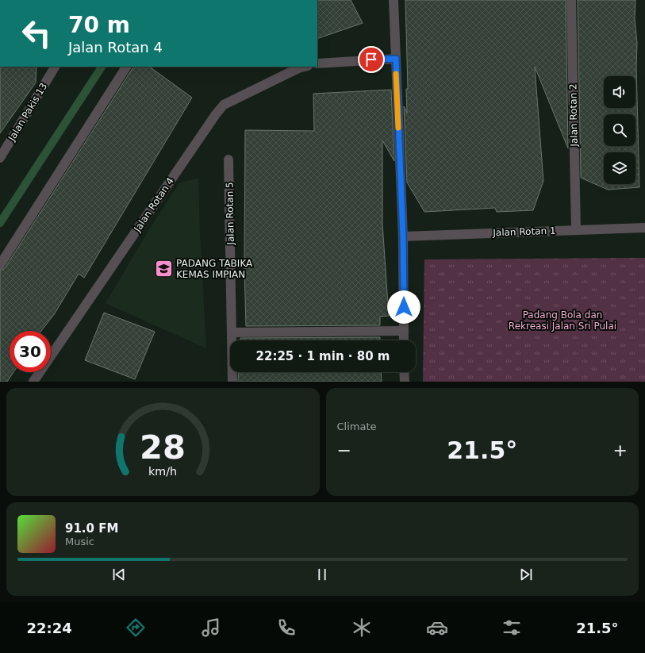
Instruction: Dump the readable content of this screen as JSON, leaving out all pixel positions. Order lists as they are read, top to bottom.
{
  "streets": {
    "street": [
      "Jalan Pakis 13",
      "Jalan Rotan 2",
      "Jalan Rotan 4",
      "Jalan Rotan 5",
      "Jalan Rotan 1"
    ]
  },
  "crossings": [
    ["Jalan Rotan 2", "Jalan Rotan 1"]
  ],
  "parks": ["Padang Bola dan Rekreasi Jalan Sri Pulai"],
  "places": {
    "school or university": ["PADANG TABIKA KEMAS IMPIAN"]
  },
  "page": {
    "turn": ["70 m", "Jalan Rotan 4"],
    "limit": "30",
    "trip": "22:25 · 1 min · 80 m",
    "tile": "Climate",
    "heat": ["−", "21.5°", "+"],
    "song": ["91.0 FM", "Music"],
    "tabs": ["22:24", "21.5°"],
    "gauge": ["28", "km/h"]
  }
}
